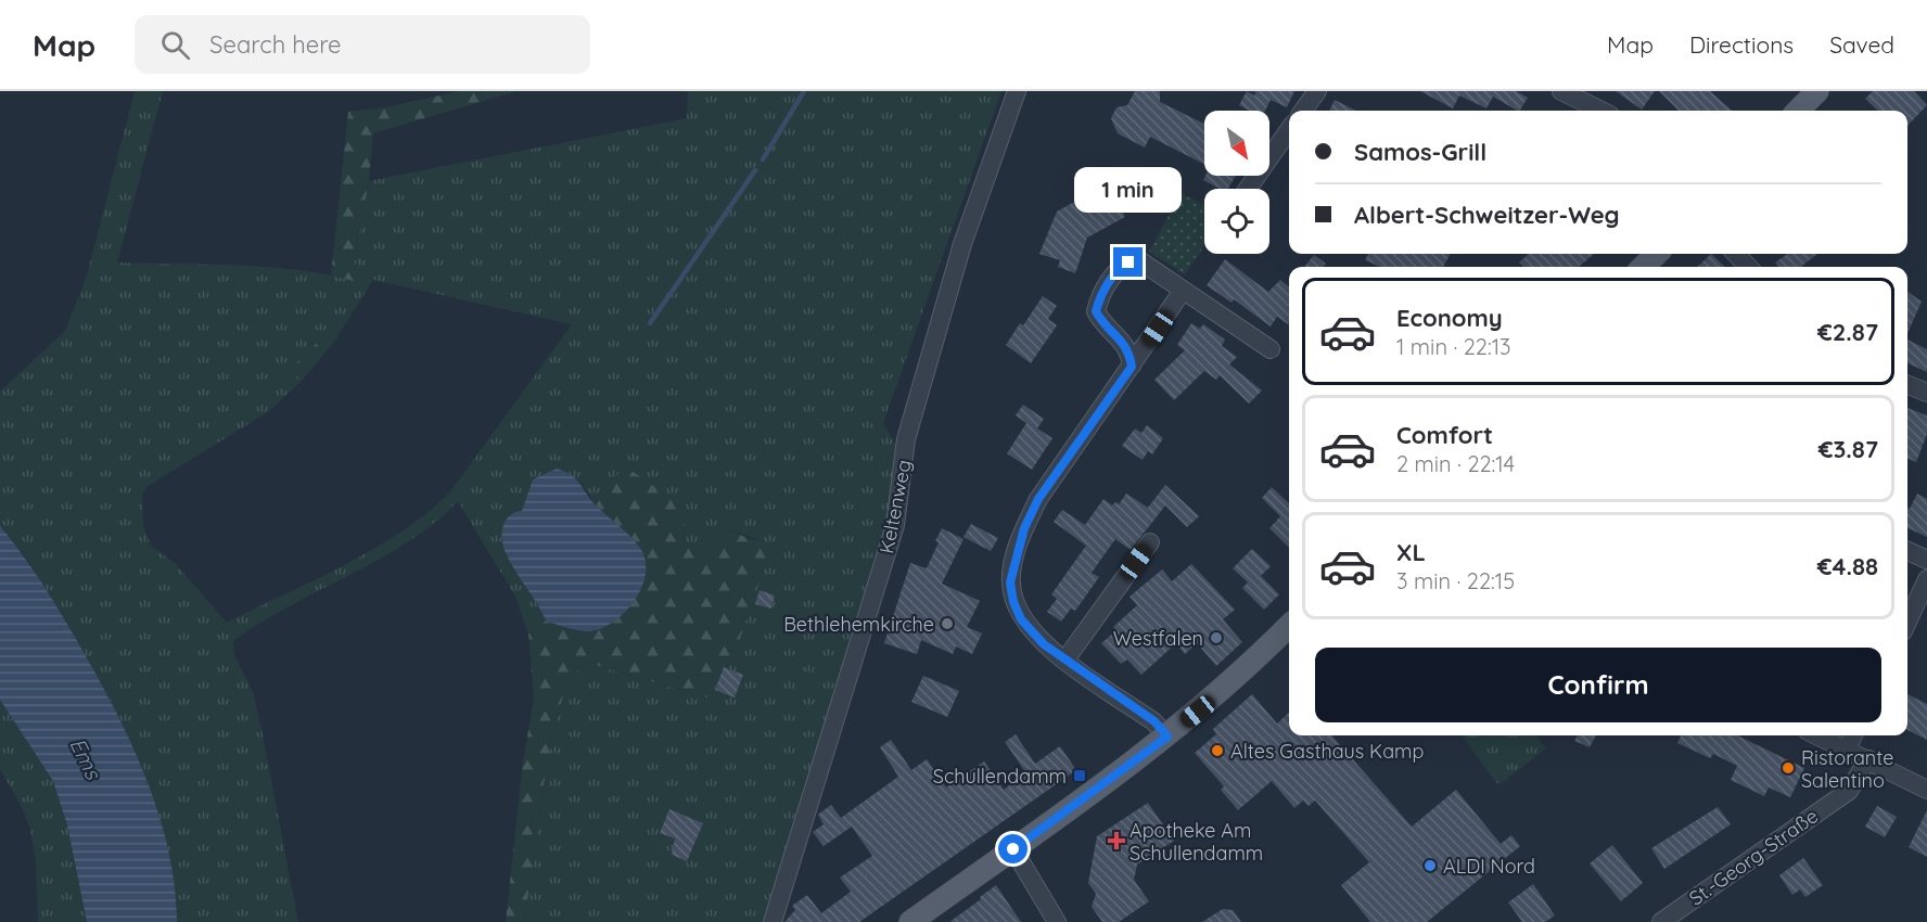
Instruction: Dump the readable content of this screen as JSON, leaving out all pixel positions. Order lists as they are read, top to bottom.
{
  "streets": {
    "street": ["Keltenweg", "St.-Georg-Straße"]
  },
  "water": ["Ems"],
  "places": {
    "other": [
      "Bethlehemkirche",
      "Westfalen",
      "Altes Gasthaus Kamp",
      "Ristorante Salentino",
      "ALDI Nord"
    ],
    "transit": ["Schullendamm"],
    "health": ["Apotheke Am Schullendamm"]
  },
  "north": "bottom right",
  "page": {
    "header": "Map",
    "search": "Search here",
    "nav": ["Map", "Directions", "Saved"],
    "banner": ["Samos-Grill", "Albert-Schweitzer-Weg"],
    "bubble": "1 min",
    "list": [
      {
        "name": "Economy",
        "note": "1 min · 22:13",
        "value": "€2.87"
      },
      {
        "name": "Comfort",
        "note": "2 min · 22:14",
        "value": "€3.87"
      },
      {
        "name": "XL",
        "note": "3 min · 22:15",
        "value": "€4.88"
      }
    ],
    "buttons": "Confirm"
  }
}
